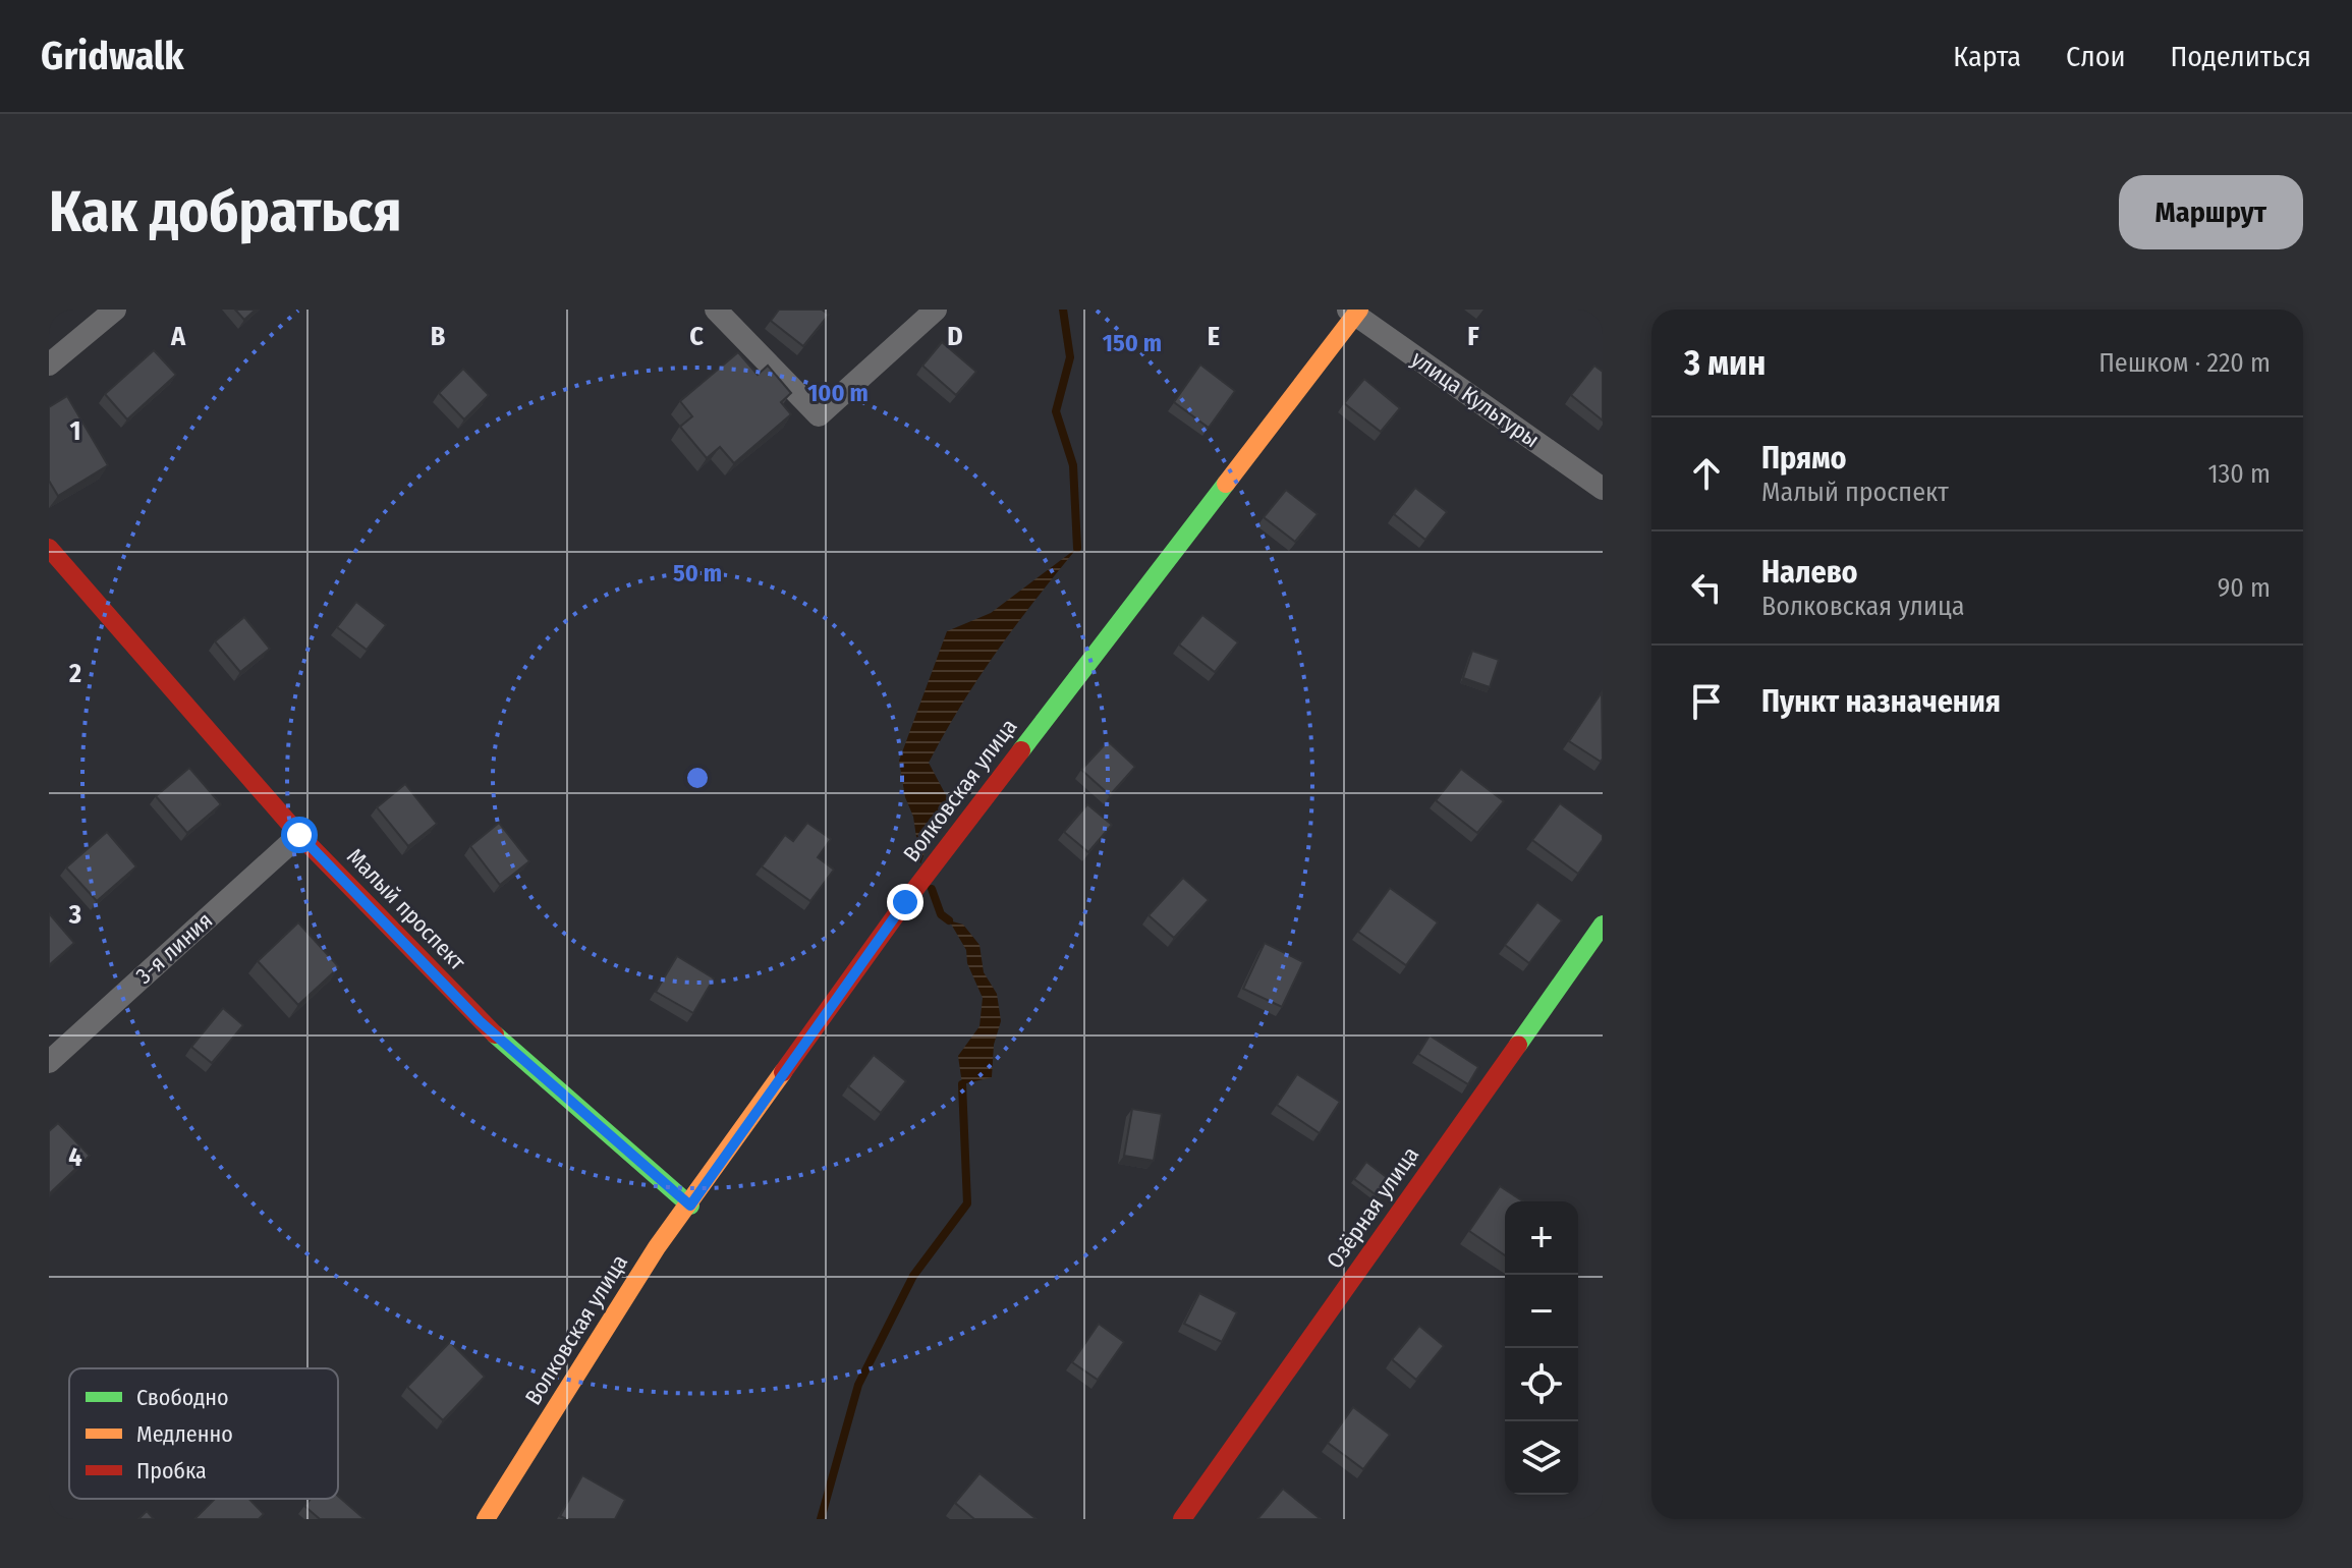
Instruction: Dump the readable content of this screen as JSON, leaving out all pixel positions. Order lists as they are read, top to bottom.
{
  "streets": {
    "street": [
      "улица Культуры",
      "Волковская улица",
      "Малый проспект",
      "3-я линия",
      "Озёрная улица"
    ]
  },
  "crossings": [
    ["улица Культуры", "Волковская улица"],
    ["Волковская улица", "Малый проспект"],
    ["Малый проспект", "3-я линия"]
  ],
  "legend": ["Свободно", "Медленно", "Пробка"],
  "page": {
    "header": "Gridwalk",
    "nav": ["Карта", "Слои", "Поделиться"],
    "buttons": "Маршрут",
    "title": "Как добраться",
    "heading": ["3 мин", "Пешком · 220 m"],
    "list": [
      ["Прямо", "Малый проспект", "130 m"],
      ["Налево", "Волковская улица", "90 m"],
      "Пункт назначения"
    ],
    "map_buttons": ["+", "−"]
  },
  "grid": {
    "columns": [
      "A",
      "B",
      "C",
      "D",
      "E",
      "F"
    ],
    "rows": [
      "1",
      "2",
      "3",
      "4"
    ]
  },
  "rings": ["150 m", "100 m", "50 m"]
}
